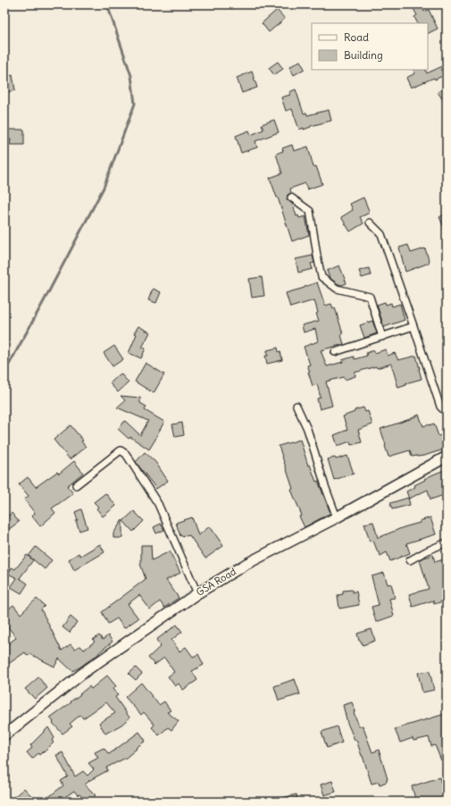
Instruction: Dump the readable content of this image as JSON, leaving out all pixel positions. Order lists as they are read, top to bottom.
{
  "streets": {
    "street": ["GSA Road"]
  },
  "legend": ["Road", "Building"]
}
